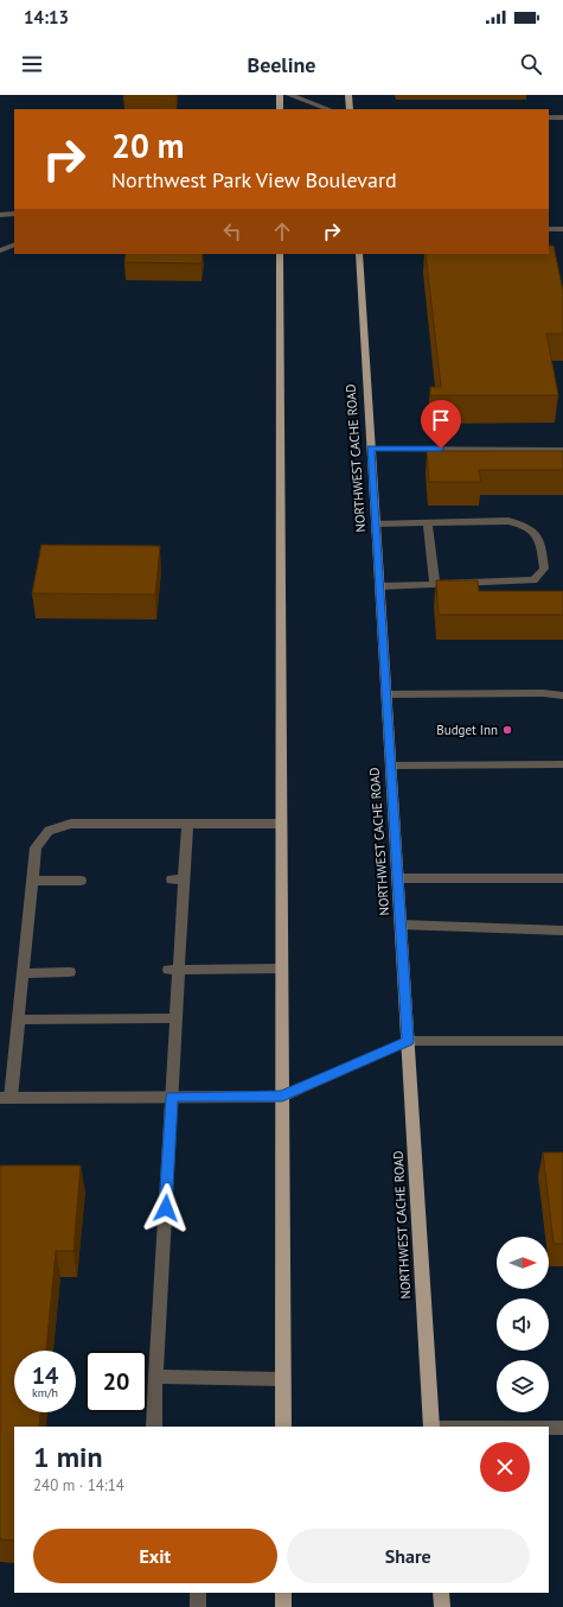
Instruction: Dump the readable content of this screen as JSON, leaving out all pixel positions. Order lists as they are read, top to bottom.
{
  "streets": {
    "main road": ["NORTHWEST CACHE ROAD"]
  },
  "places": ["Budget Inn"],
  "north": "right",
  "page": {
    "status": "14:13",
    "header": "Beeline",
    "turn": ["20 m", "Northwest Park View Boulevard"],
    "speed": "14 km/h",
    "limit": "20",
    "heading": ["1 min", "240 m · 14:14"],
    "buttons": ["Exit", "Share"]
  }
}
